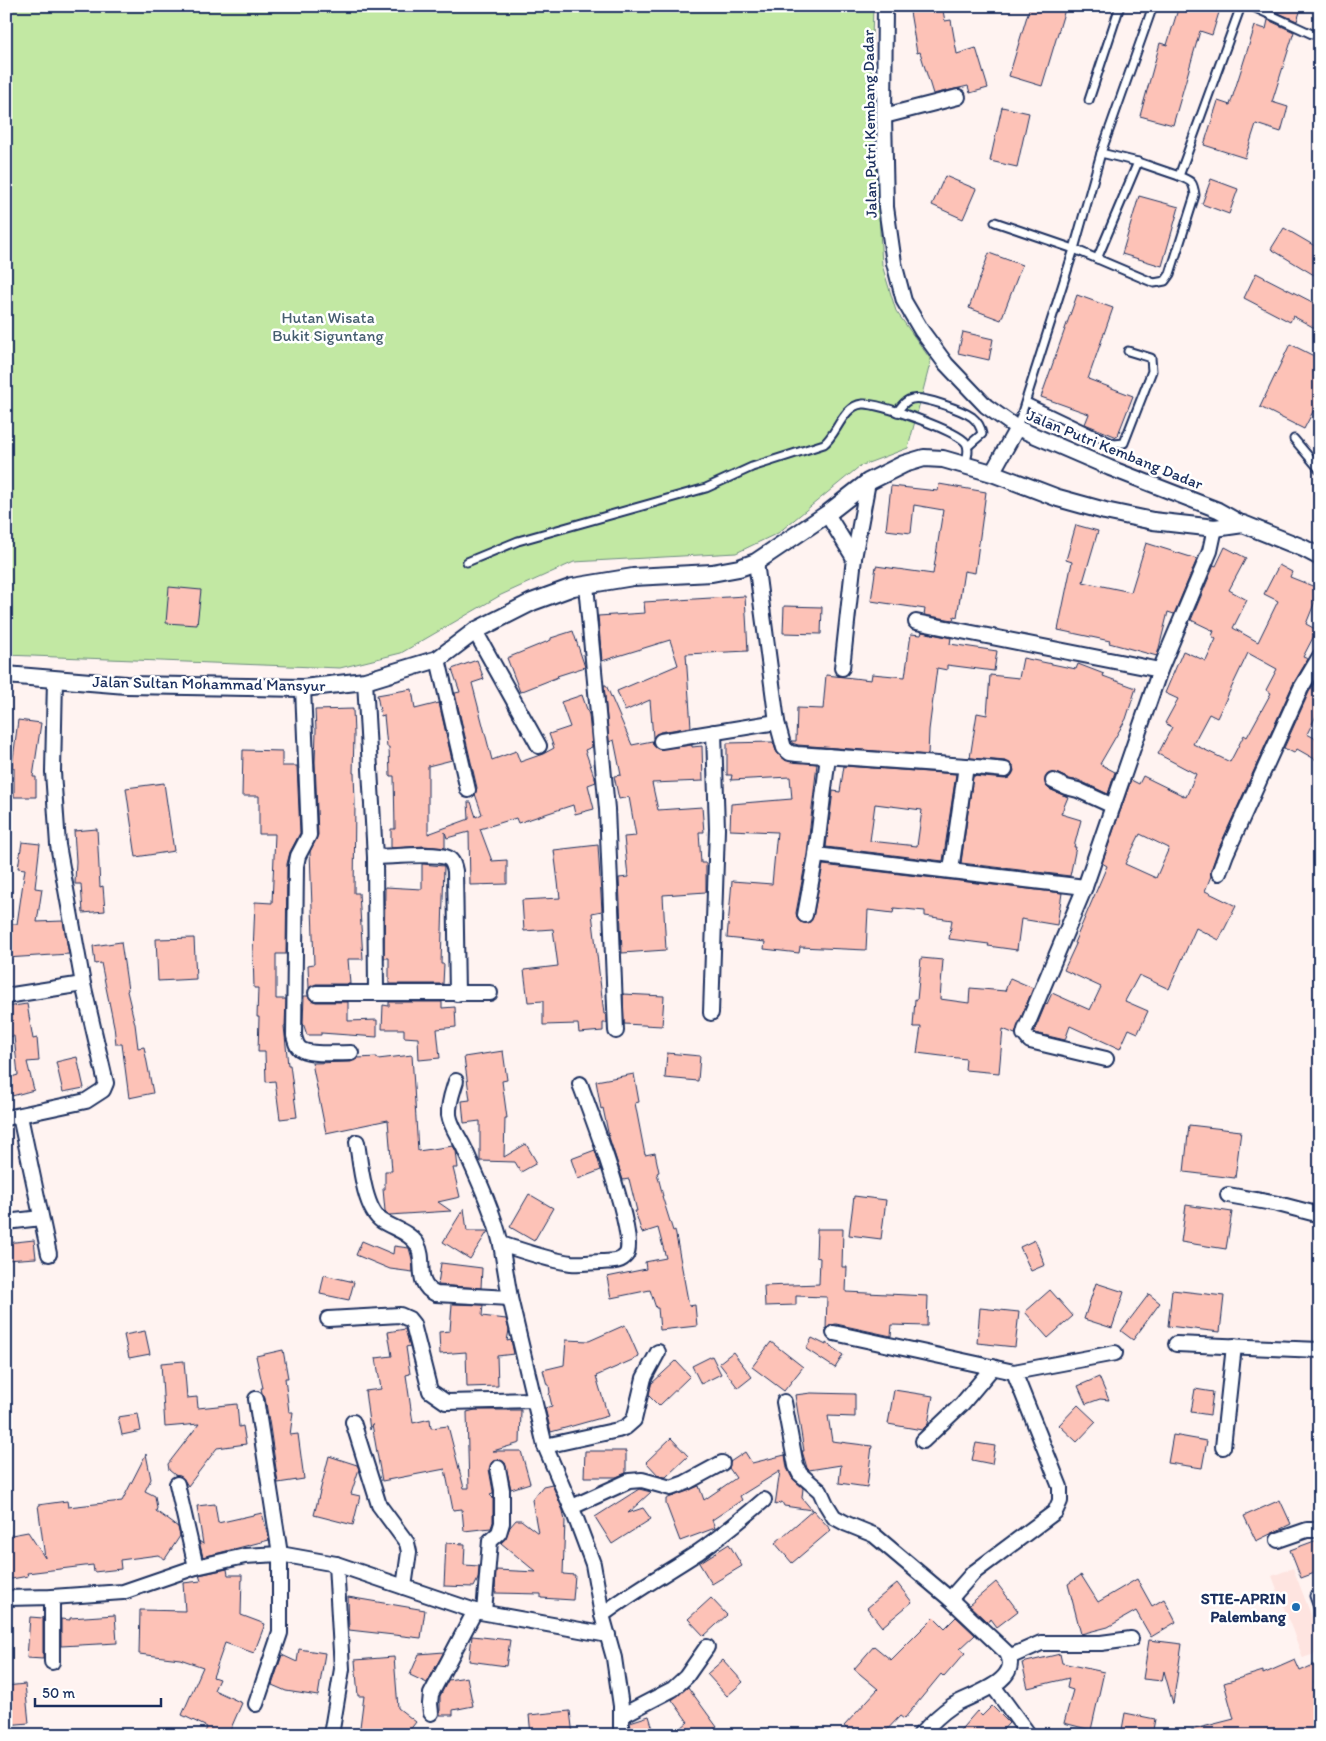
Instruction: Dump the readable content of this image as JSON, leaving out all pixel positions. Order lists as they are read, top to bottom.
{
  "streets": {
    "street": ["Jalan Putri Kembang Dadar", "Jalan Sultan Mohammad Mansyur"]
  },
  "crossings": [
    ["Jalan Putri Kembang Dadar", "Jalan Sultan Mohammad Mansyur"]
  ],
  "parks": ["Hutan Wisata Bukit Siguntang"],
  "places": ["STIE-APRIN Palembang"],
  "scale_bar": "50 m"
}
